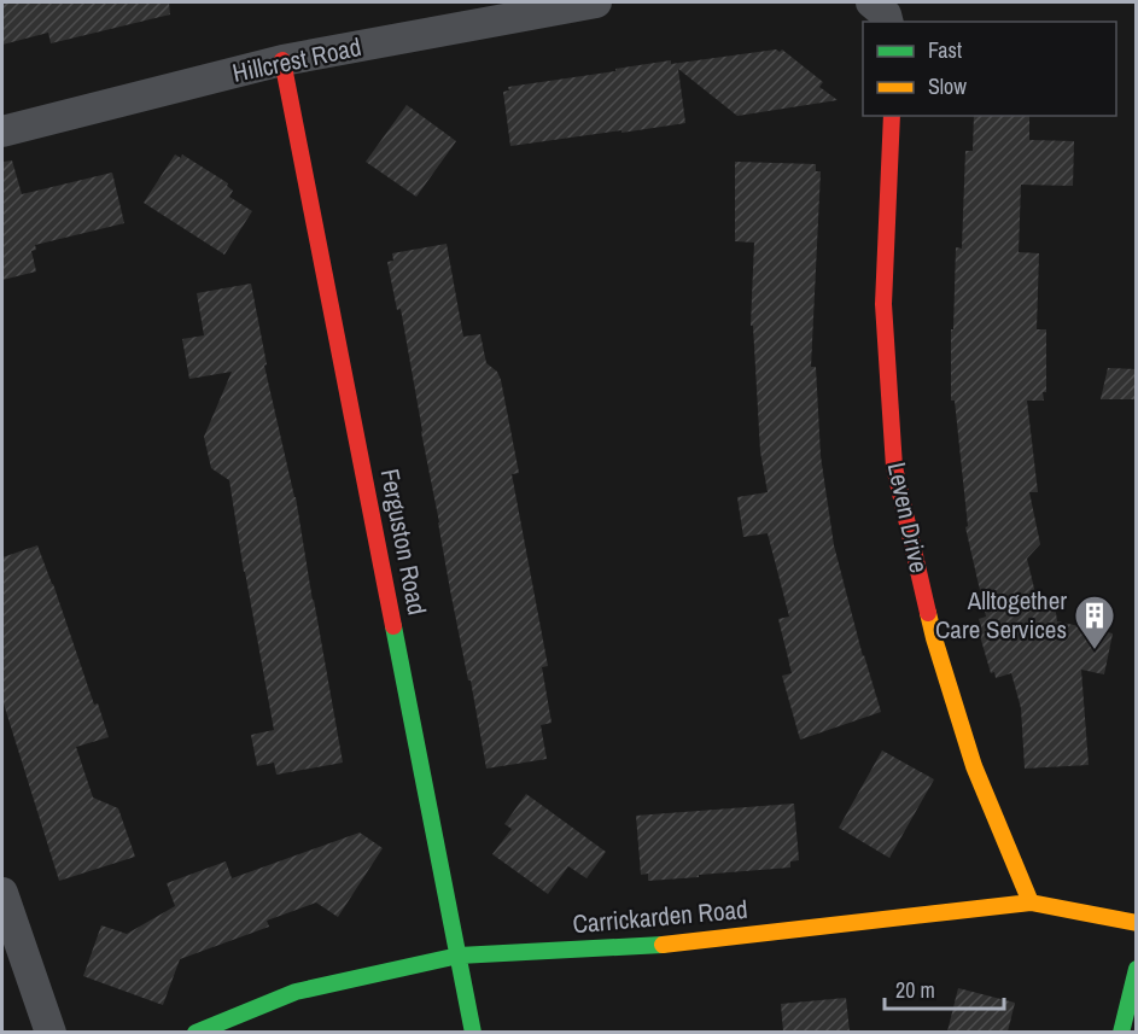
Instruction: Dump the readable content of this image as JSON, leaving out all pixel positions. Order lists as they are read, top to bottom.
{
  "streets": {
    "street": [
      "Hillcrest Road",
      "Leven Drive",
      "Ferguston Road",
      "Carrickarden Road"
    ]
  },
  "crossings": [
    ["Hillcrest Road", "Ferguston Road"],
    ["Leven Drive", "Carrickarden Road"],
    ["Ferguston Road", "Carrickarden Road"]
  ],
  "places": {
    "building": ["Alltogether Care Services"]
  },
  "legend": ["Fast", "Slow"],
  "scale_bar": "20 m"
}
